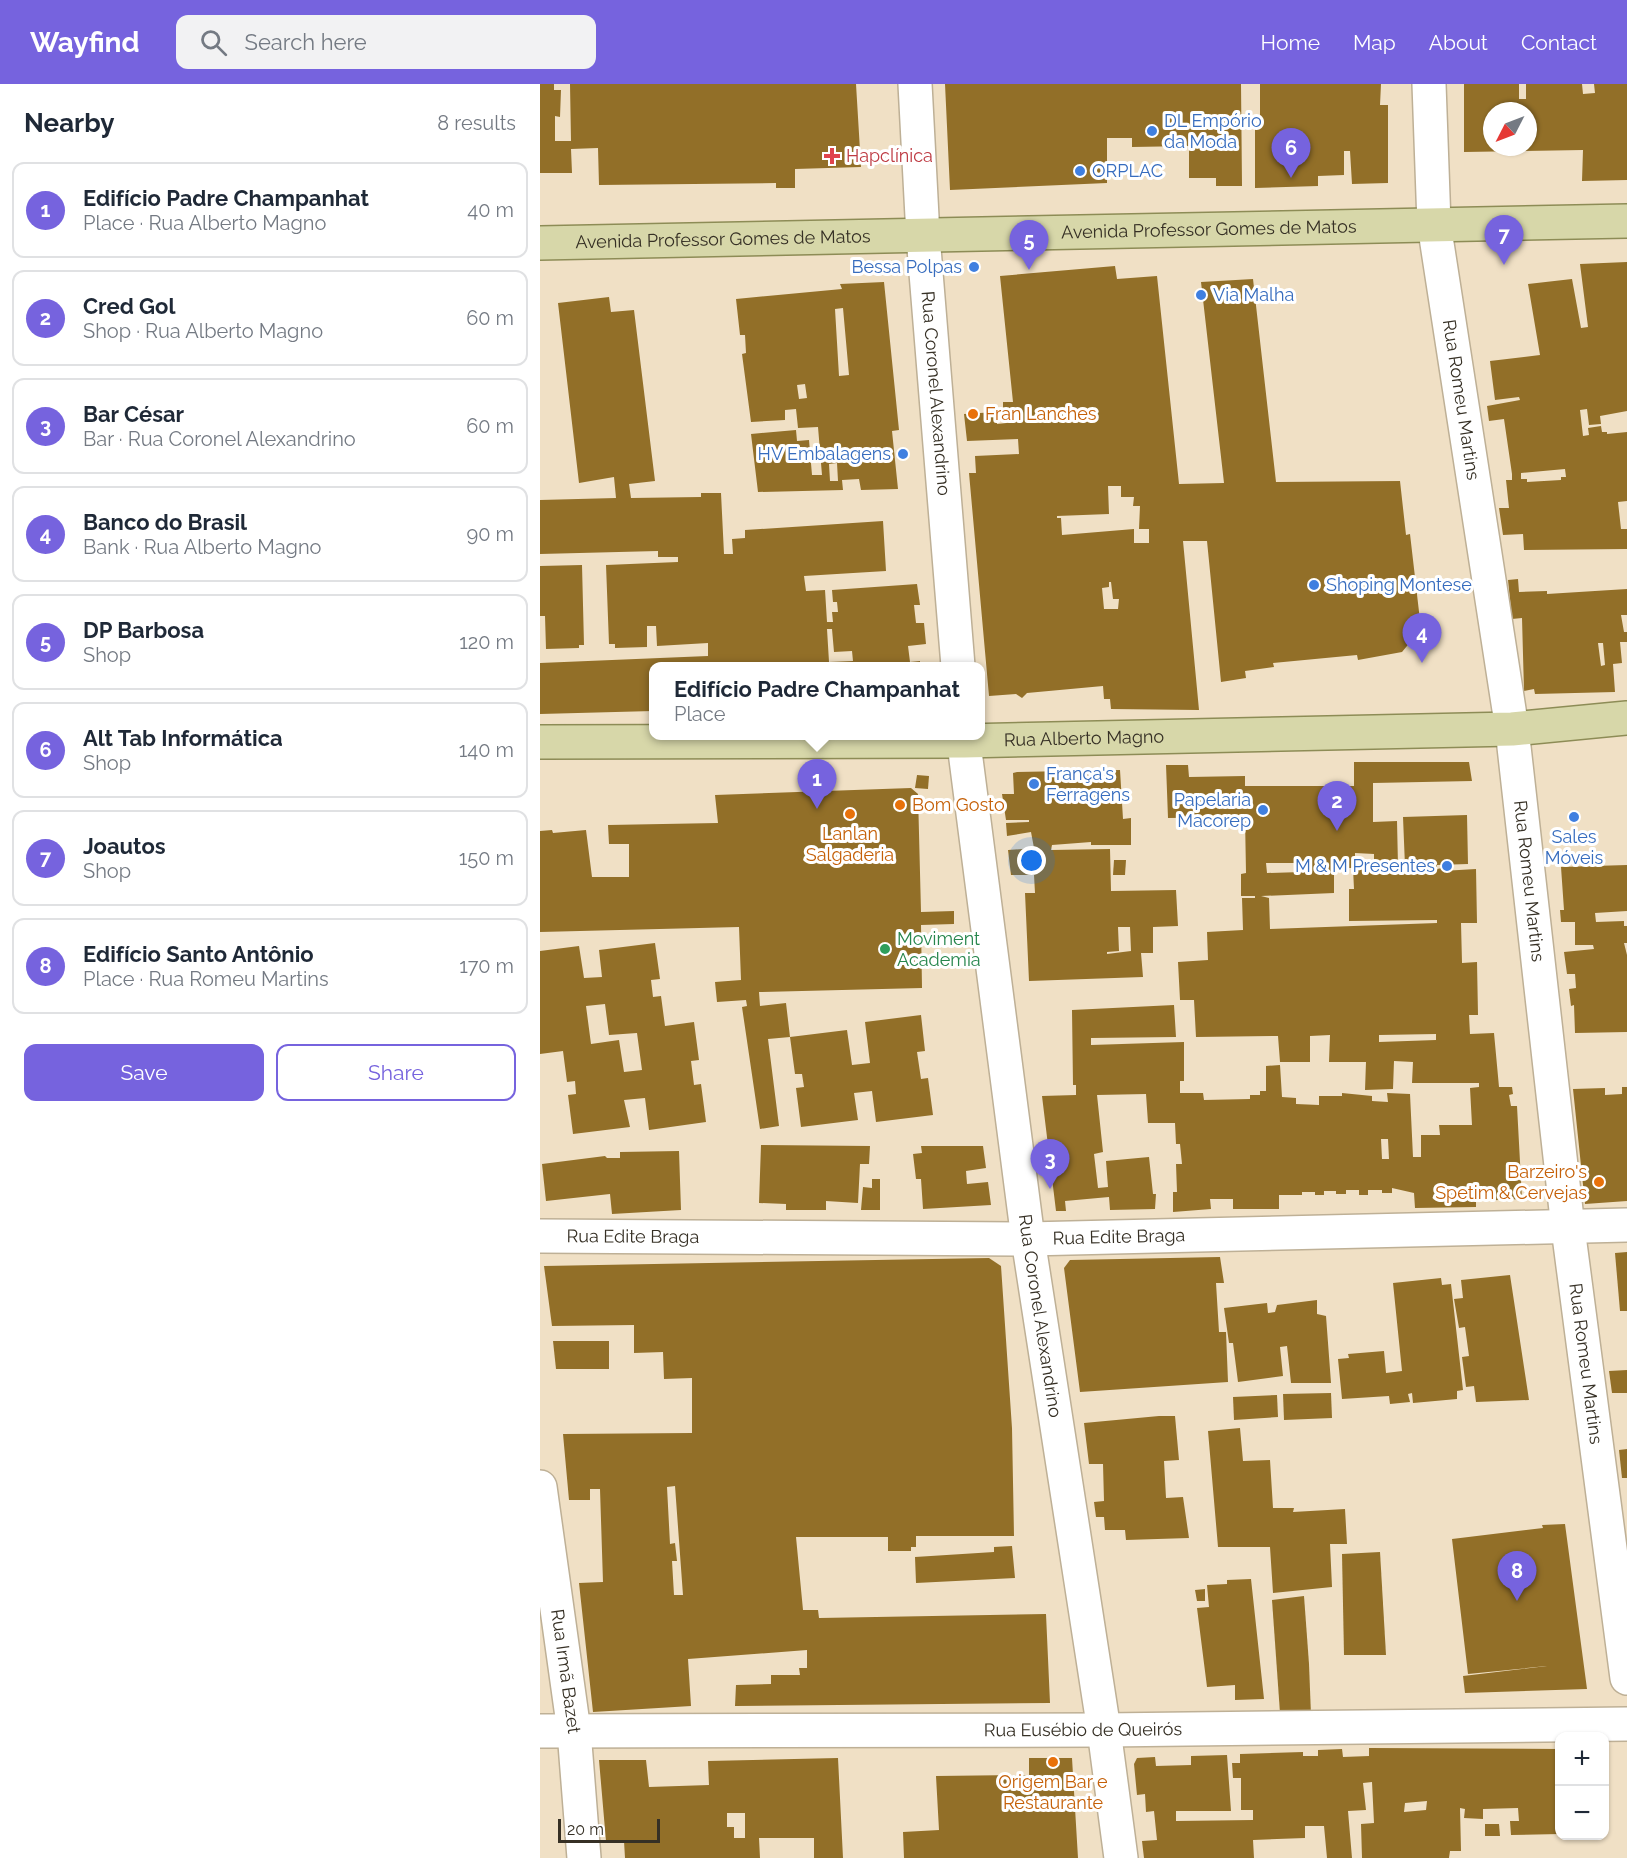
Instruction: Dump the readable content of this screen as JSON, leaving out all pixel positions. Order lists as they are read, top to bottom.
{
  "streets": {
    "main road": ["Avenida Professor Gomes de Matos", "Rua Alberto Magno"],
    "street": [
      "Rua Coronel Alexandrino",
      "Rua Romeu Martins",
      "Rua Edite Braga",
      "Rua Irmã Bazet",
      "Rua Eusébio de Queirós"
    ]
  },
  "crossings": [
    ["Avenida Professor Gomes de Matos", "Rua Coronel Alexandrino"],
    ["Avenida Professor Gomes de Matos", "Rua Romeu Martins"],
    ["Rua Coronel Alexandrino", "Rua Edite Braga"],
    ["Rua Coronel Alexandrino", "Rua Eusébio de Queirós"],
    ["Rua Romeu Martins", "Rua Alberto Magno"],
    ["Rua Romeu Martins", "Rua Edite Braga"],
    ["Rua Irmã Bazet", "Rua Eusébio de Queirós"]
  ],
  "places": {
    "other": [
      "DL Empório da Moda",
      "ORPLAC",
      "Bessa Polpas",
      "Via Malha",
      "Fran Lanches",
      "HV Embalagens",
      "Shoping Montese",
      "França's Ferragens",
      "Bom Gosto",
      "Papelaria Macorep",
      "Lanlan Salgaderia",
      "Sales Móveis",
      "M & M Presentes",
      "Moviment Academia",
      "Barzeiro's Spetim & Cervejas",
      "Origem Bar e Restaurante"
    ],
    "health": ["Hapclínica"]
  },
  "scale_bar": "20 m",
  "north": "bottom left",
  "page": {
    "header": "Wayfind",
    "search": "Search here",
    "nav": [
      "Home",
      "Map",
      "About",
      "Contact"
    ],
    "heading": ["Nearby", "8 results"],
    "pins": [
      "6",
      "7",
      "5",
      "4",
      "1",
      "2",
      "3",
      "8"
    ],
    "list": [
      {
        "mark": "1",
        "name": "Edifício Padre Champanhat",
        "note": "Place · Rua Alberto Magno",
        "value": "40 m"
      },
      {
        "mark": "2",
        "name": "Cred Gol",
        "note": "Shop · Rua Alberto Magno",
        "value": "60 m"
      },
      {
        "mark": "3",
        "name": "Bar César",
        "note": "Bar · Rua Coronel Alexandrino",
        "value": "60 m"
      },
      {
        "mark": "4",
        "name": "Banco do Brasil",
        "note": "Bank · Rua Alberto Magno",
        "value": "90 m"
      },
      {
        "mark": "5",
        "name": "DP Barbosa",
        "note": "Shop",
        "value": "120 m"
      },
      {
        "mark": "6",
        "name": "Alt Tab Informática",
        "note": "Shop",
        "value": "140 m"
      },
      {
        "mark": "7",
        "name": "Joautos",
        "note": "Shop",
        "value": "150 m"
      },
      {
        "mark": "8",
        "name": "Edifício Santo Antônio",
        "note": "Place · Rua Romeu Martins",
        "value": "170 m"
      }
    ],
    "popup": ["Edifício Padre Champanhat", "Place"],
    "buttons": ["Save", "Share"],
    "map_buttons": ["+", "−"],
    "scale": "20 m"
  }
}
